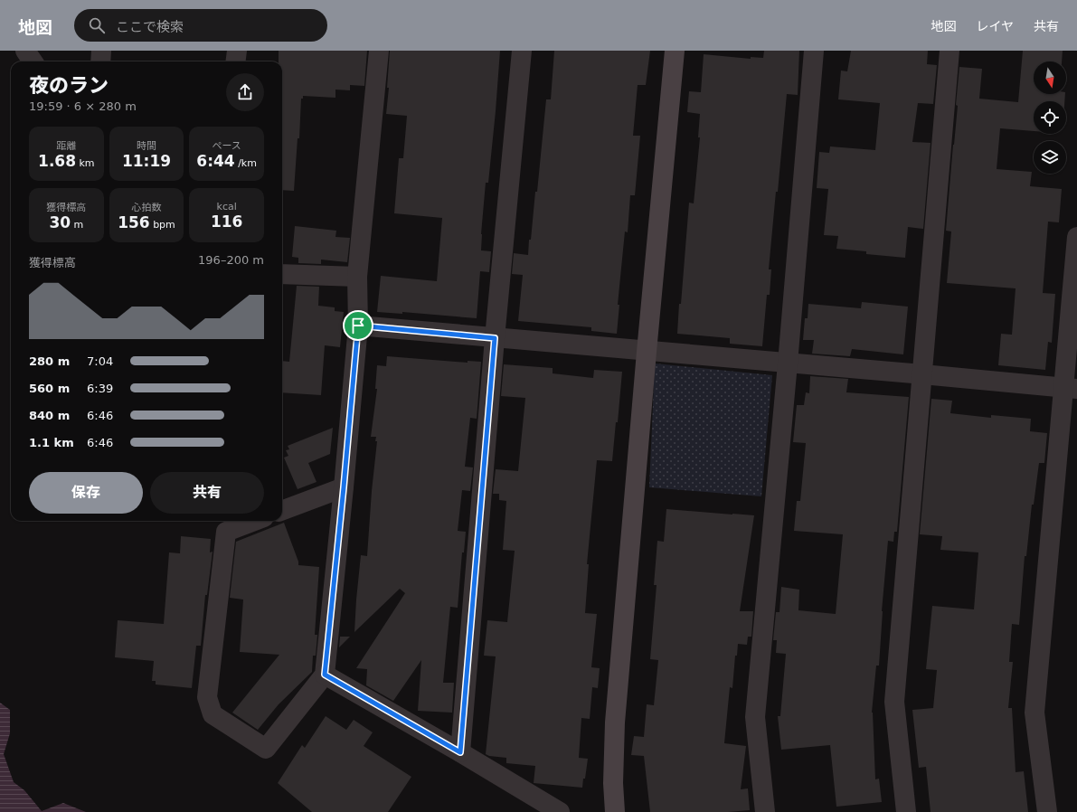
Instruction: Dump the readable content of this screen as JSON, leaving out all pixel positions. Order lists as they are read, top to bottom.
{
  "north": "bottom",
  "page": {
    "header": "地図",
    "search": "ここで検索",
    "nav": ["地図", "レイヤ", "共有"],
    "heading": ["夜のラン", "19:59 · 6 × 280 m"],
    "stats": [
      ["距離", "1.68 km"],
      ["時間", "11:19"],
      ["ペース", "6:44 /km"],
      ["獲得標高", "30 m"],
      ["心拍数", "156 bpm"],
      ["kcal", "116"]
    ],
    "chart": ["獲得標高", "196–200 m"],
    "list": [
      {
        "name": "280 m",
        "note": "7:04"
      },
      {
        "name": "560 m",
        "note": "6:39"
      },
      {
        "name": "840 m",
        "note": "6:46"
      },
      {
        "name": "1.1 km",
        "note": "6:46"
      }
    ],
    "buttons": ["保存", "共有"]
  }
}
